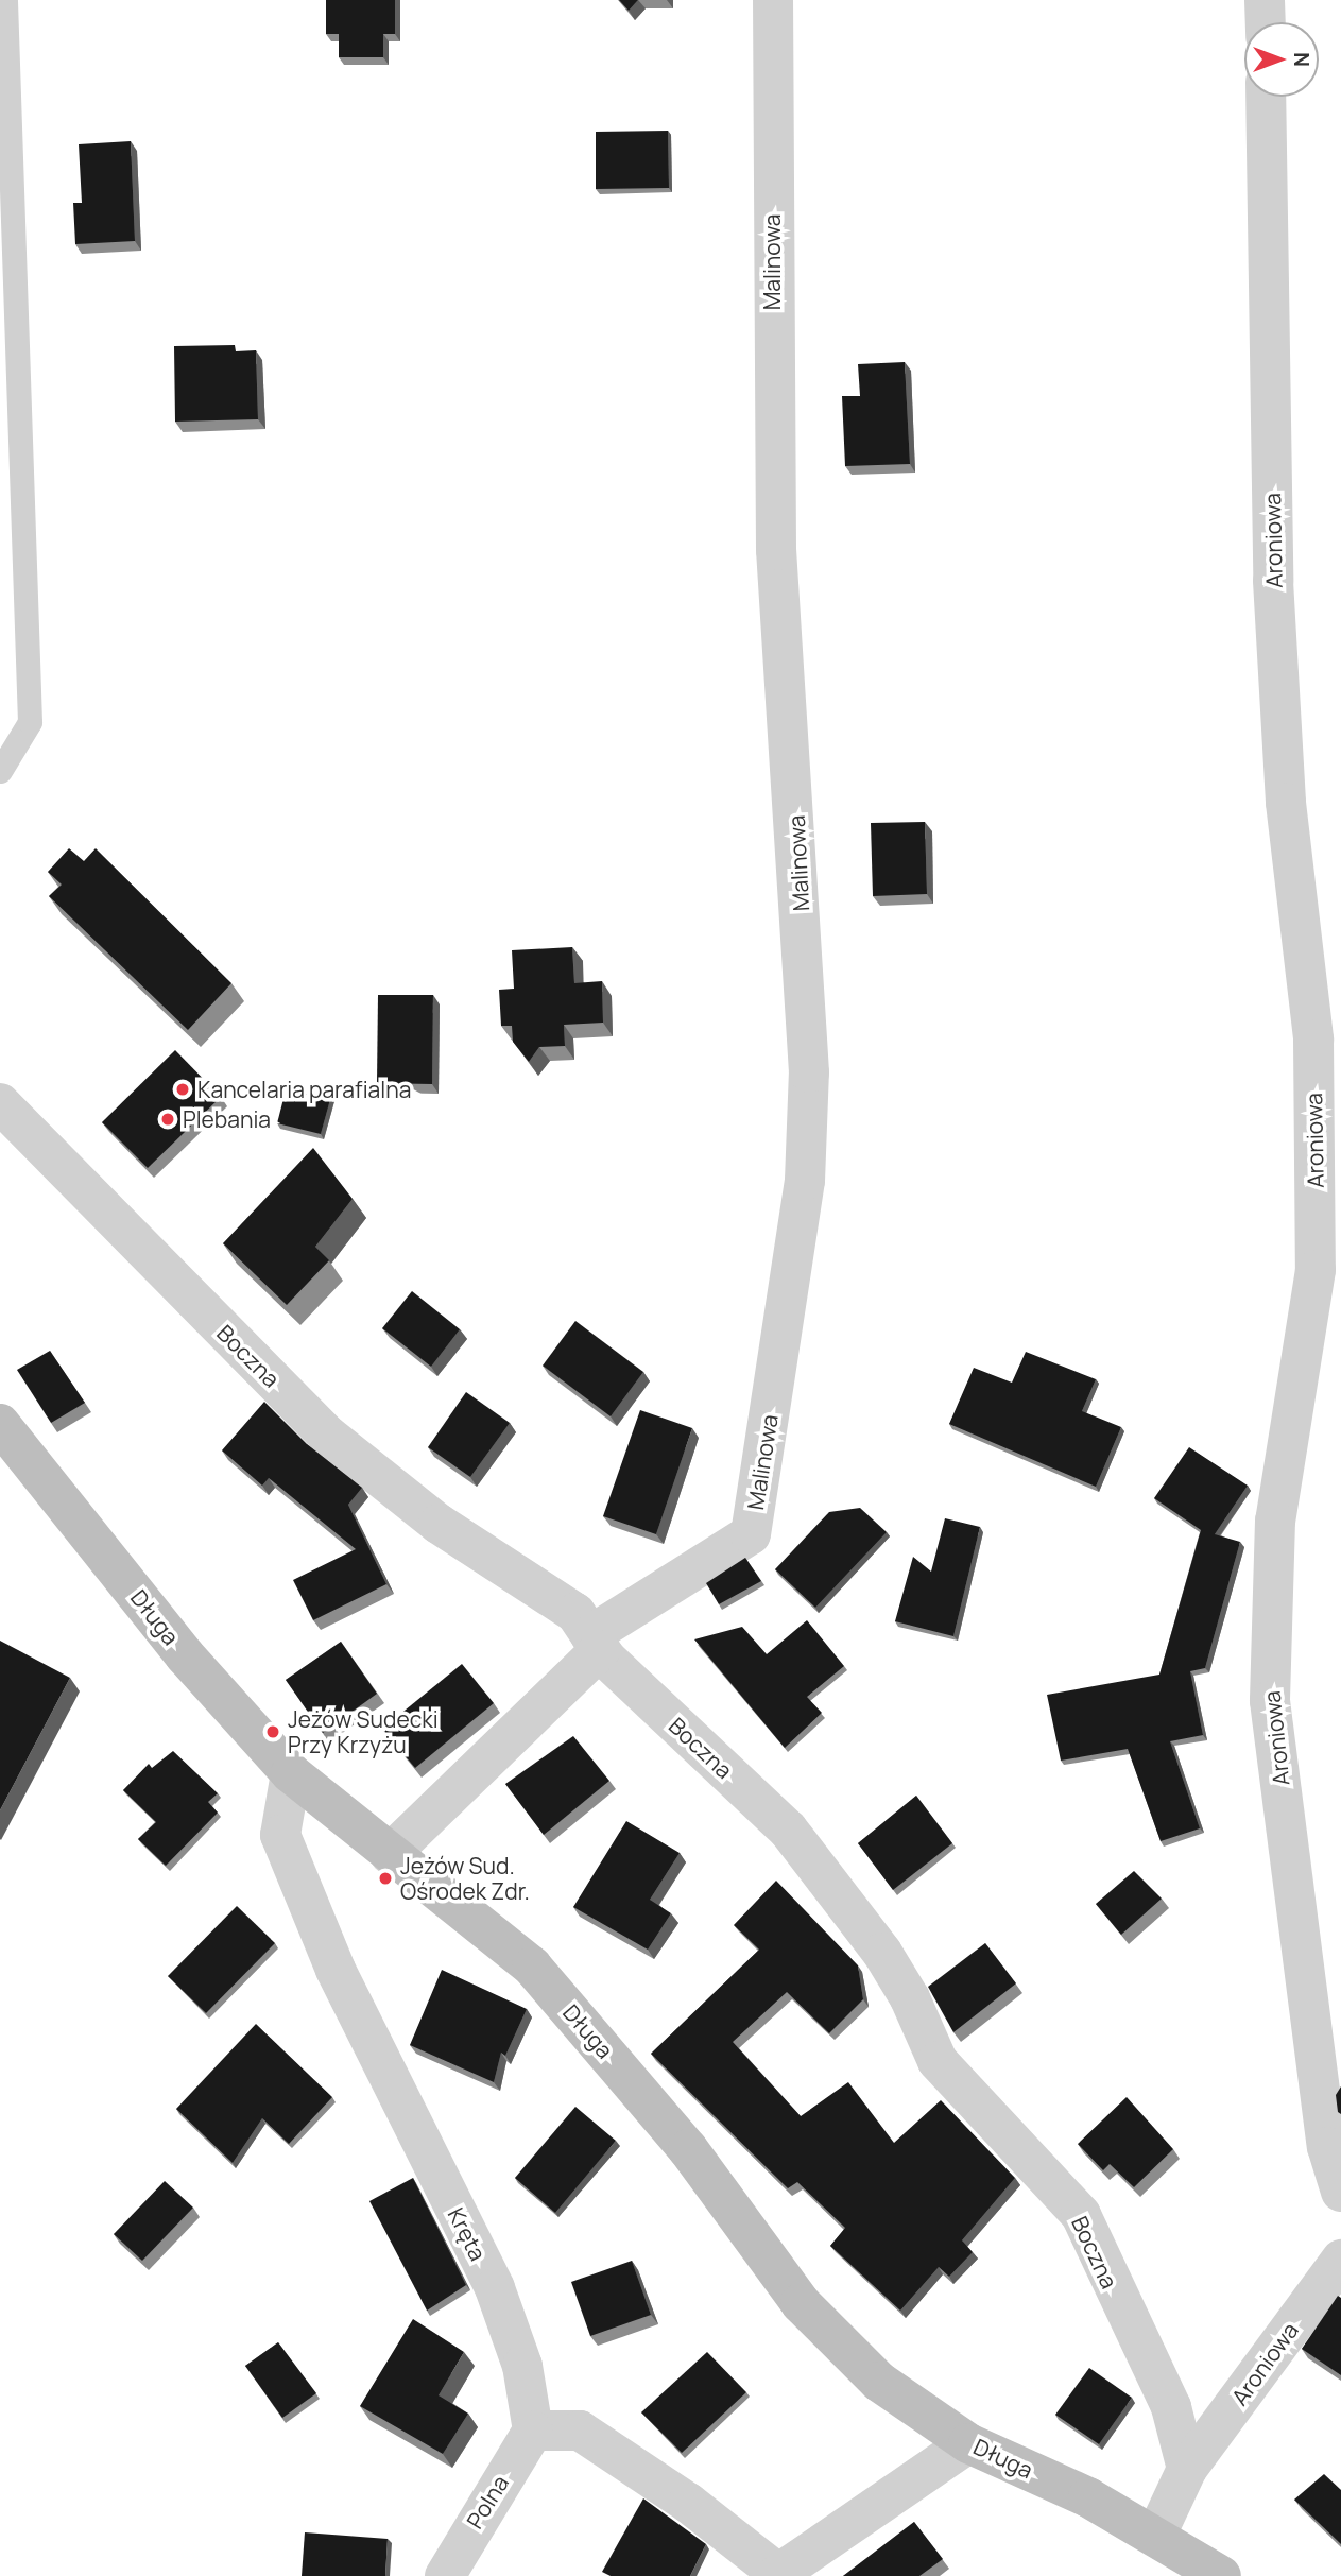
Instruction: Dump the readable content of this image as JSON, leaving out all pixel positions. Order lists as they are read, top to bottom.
{
  "streets": {
    "street": [
      "Malinowa",
      "Aroniowa",
      "Boczna",
      "Długa",
      "Kręta",
      "Polna"
    ]
  },
  "crossings": [
    ["Malinowa", "Boczna"],
    ["Malinowa", "Długa"],
    ["Aroniowa", "Boczna"],
    ["Długa", "Kręta"],
    ["Kręta", "Polna"]
  ],
  "places": [
    "Kancelaria parafialna",
    "Plebania",
    "Jeżów Sudecki Przy Krzyżu",
    "Jeżów Sud. Ośrodek Zdr."
  ],
  "north": "right"
}
